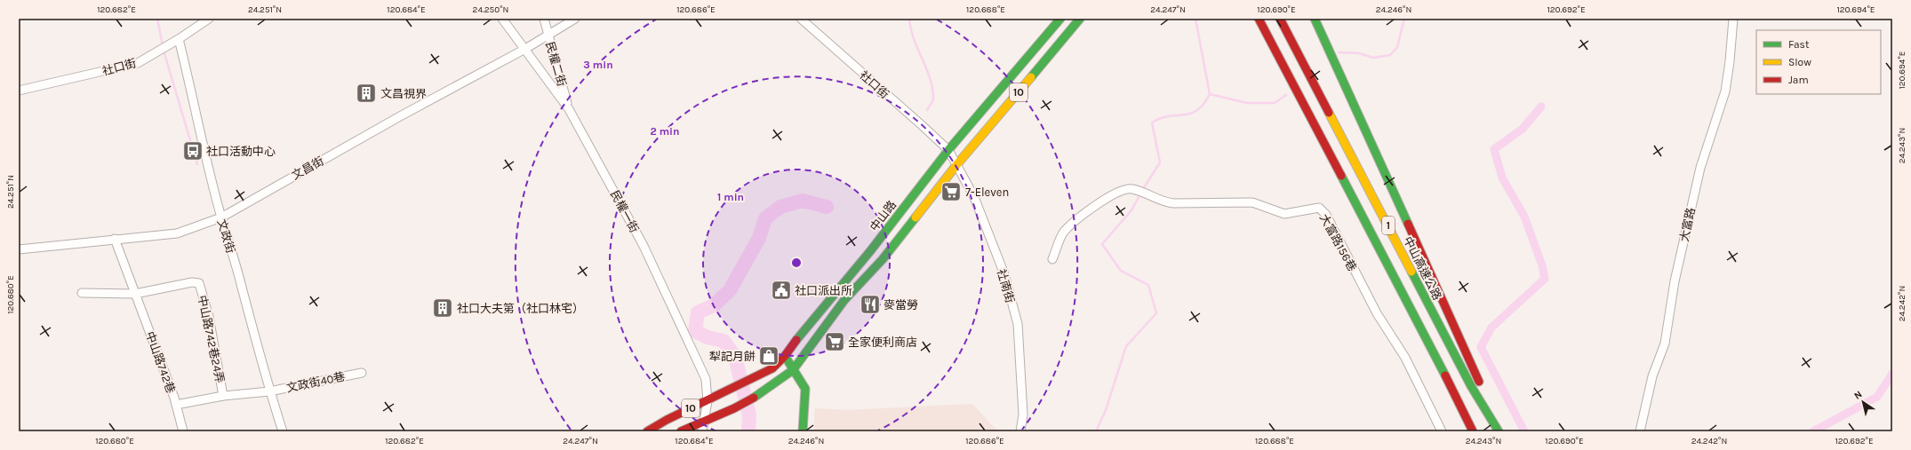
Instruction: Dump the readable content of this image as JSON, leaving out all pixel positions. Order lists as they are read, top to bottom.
{
  "streets": {
    "main road": [
      "10",
      "中山路",
      "1",
      "中山高速公路"
    ],
    "street": [
      "民權二街",
      "社口街",
      "文昌街",
      "民權一街",
      "大富路",
      "文政街",
      "大富路156巷",
      "社南街",
      "中山路742巷24弄",
      "中山路742巷",
      "文政街40巷"
    ]
  },
  "crossings": [
    ["民權二街", "文昌街"],
    ["民權二街", "民權一街"],
    ["社口街", "中山路"],
    ["社口街", "文政街"],
    ["社口街", "社南街"],
    ["10", "民權一街"],
    ["10", "社南街"],
    ["文昌街", "民權一街"],
    ["文昌街", "文政街"],
    ["文昌街", "中山路742巷"],
    ["民權一街", "中山路"],
    ["中山路", "社南街"],
    ["文政街", "文政街40巷"],
    ["中山路742巷24弄", "中山路742巷"],
    ["中山路742巷24弄", "文政街40巷"],
    ["中山路742巷", "文政街40巷"]
  ],
  "places": {
    "building": ["文昌視界", "社口大夫第（社口林宅）"],
    "bus stop": ["社口活動中心"],
    "supermarket": ["7-Eleven", "全家便利商店"],
    "public building": ["社口派出所"],
    "restaurant": ["麥當勞"],
    "shop": ["犁記月餅"]
  },
  "legend": ["Fast", "Slow", "Jam"],
  "north": "top left",
  "coordinates": [
    "120.682°E",
    "24.251°N",
    "120.684°E",
    "24.250°N",
    "120.686°E",
    "120.688°E",
    "24.247°N",
    "120.690°E",
    "24.246°N",
    "120.692°E",
    "120.694°E",
    "24.243°N",
    "120.680°E",
    "24.242°N"
  ],
  "rings": ["3 min", "2 min", "1 min"]
}
